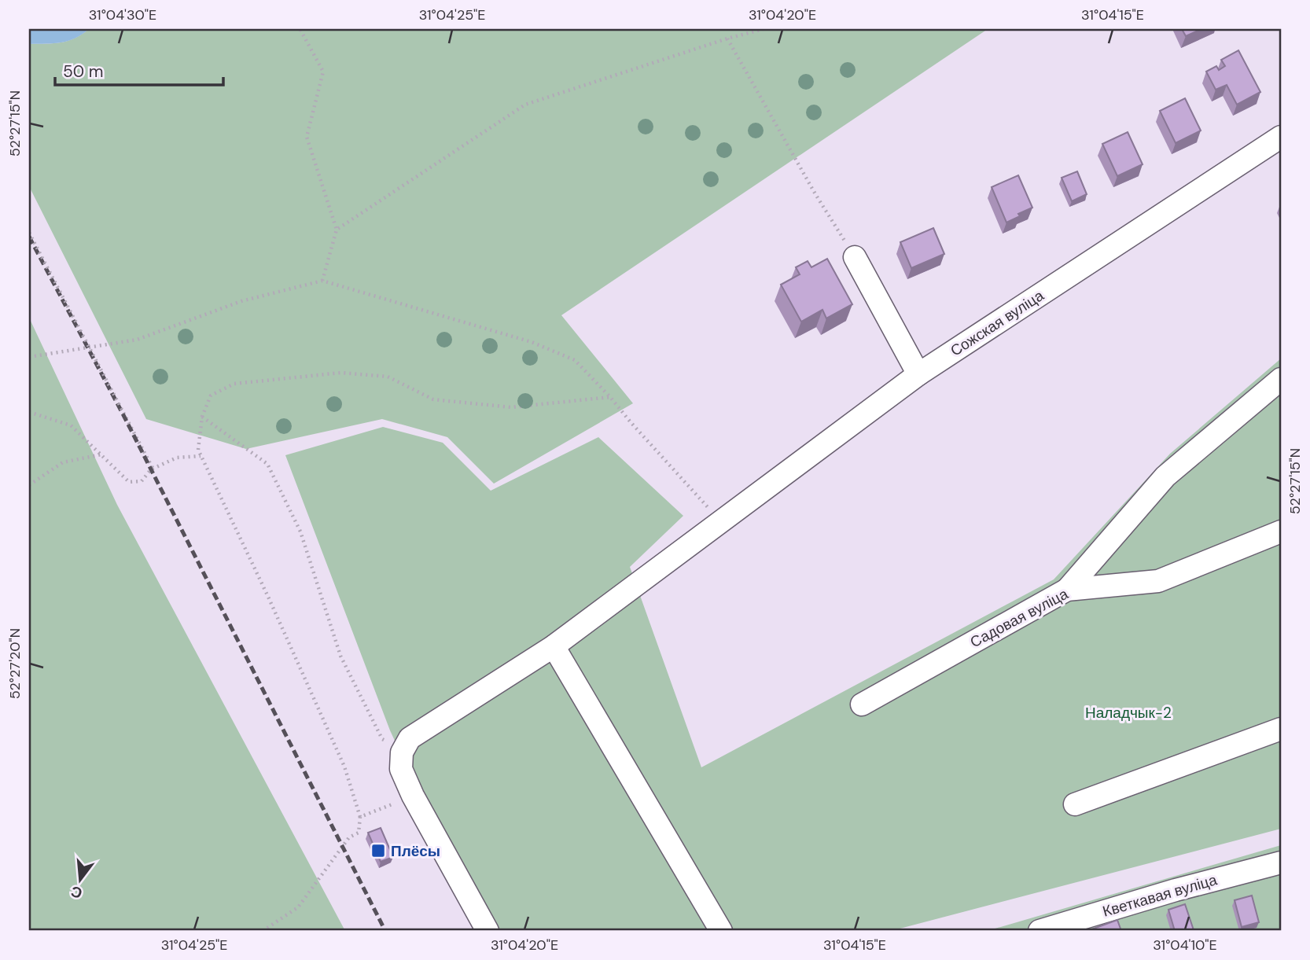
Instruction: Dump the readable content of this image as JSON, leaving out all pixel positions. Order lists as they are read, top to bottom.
{
  "streets": {
    "street": ["Сожская вуліца", "Садовая вуліца", "Кветкавая вуліца"]
  },
  "parks": ["Наладчык-2"],
  "places": {
    "transit": ["Плёсы"]
  },
  "scale_bar": "50 m",
  "north": "bottom",
  "coordinates": [
    "31°04'30\"E",
    "31°04'25\"E",
    "31°04'20\"E",
    "31°04'15\"E",
    "52°27'15\"N",
    "52°27'20\"N",
    "31°04'10\"E"
  ]
}
